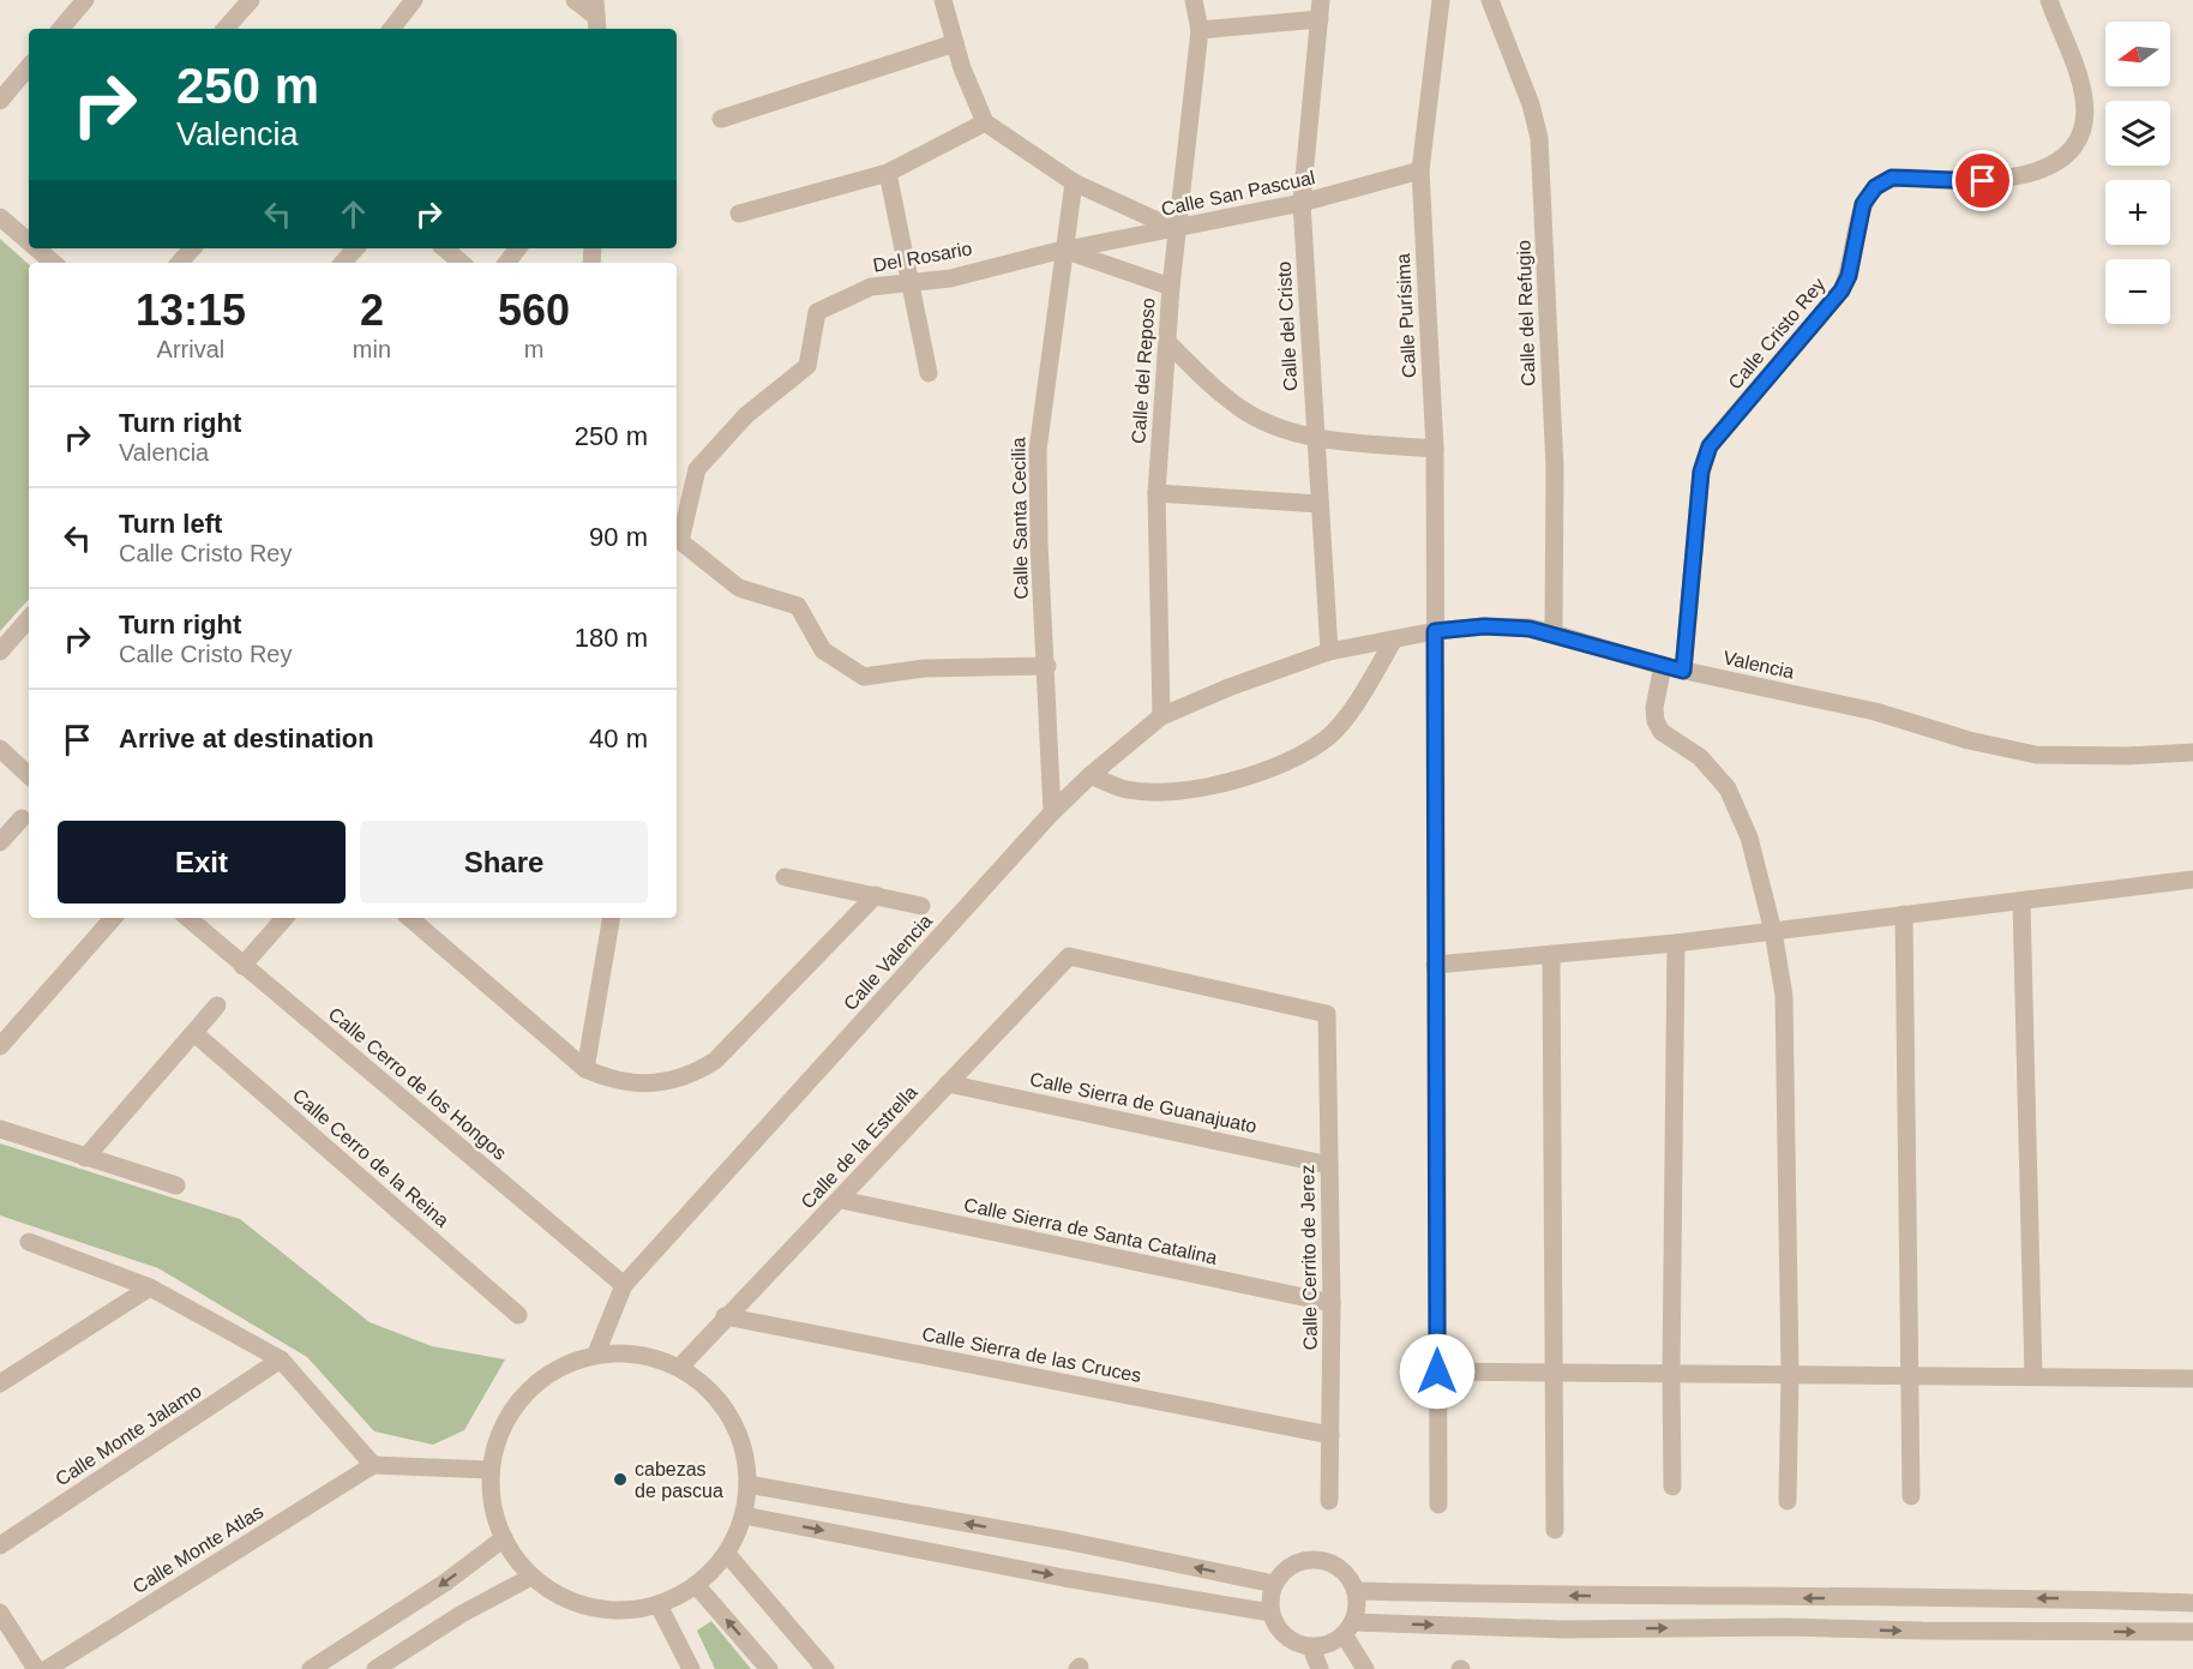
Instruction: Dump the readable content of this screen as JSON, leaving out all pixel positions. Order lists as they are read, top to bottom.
{
  "streets": {
    "street": [
      "Calle San Pascual",
      "Del Rosario",
      "Calle del Refugio",
      "Calle Purísima",
      "Calle del Cristo",
      "Calle Cristo Rey",
      "Calle del Reposo",
      "Calle Santa Cecilia",
      "Valencia",
      "Calle Valencia",
      "Calle Cerro de los Hongos",
      "Calle Sierra de Guanajuato",
      "Calle de la Estrella",
      "Calle Cerro de la Reina",
      "Calle Sierra de Santa Catalina",
      "Calle Cerrito de Jerez",
      "Calle Sierra de las Cruces",
      "Calle Monte Jalamo",
      "Calle Monte Atlas"
    ]
  },
  "crossings": [
    ["Calle San Pascual", "Del Rosario"],
    ["Calle San Pascual", "Calle Purísima"],
    ["Calle San Pascual", "Calle del Cristo"],
    ["Calle San Pascual", "Calle del Reposo"],
    ["Calle San Pascual", "Calle Santa Cecilia"],
    ["Del Rosario", "Calle Santa Cecilia"],
    ["Calle del Refugio", "Valencia"],
    ["Calle Purísima", "Valencia"],
    ["Calle del Cristo", "Valencia"],
    ["Calle Cristo Rey", "Valencia"],
    ["Calle del Reposo", "Calle Valencia"],
    ["Calle Santa Cecilia", "Calle Valencia"],
    ["Valencia", "Calle Valencia"],
    ["Calle Valencia", "Calle Cerro de los Hongos"],
    ["Calle Sierra de Guanajuato", "Calle de la Estrella"],
    ["Calle Sierra de Guanajuato", "Calle Cerrito de Jerez"],
    ["Calle de la Estrella", "Calle Sierra de Santa Catalina"],
    ["Calle de la Estrella", "Calle Cerrito de Jerez"],
    ["Calle de la Estrella", "Calle Sierra de las Cruces"],
    ["Calle Sierra de Santa Catalina", "Calle Cerrito de Jerez"],
    ["Calle Cerrito de Jerez", "Calle Sierra de las Cruces"]
  ],
  "places": ["cabezas de pascua"],
  "north": "left",
  "page": {
    "map_buttons": ["+", "−"],
    "turn": ["250 m", "Valencia"],
    "eta": [
      "13:15",
      "Arrival",
      "2",
      "min",
      "560",
      "m"
    ],
    "list": [
      {
        "name": "Turn right",
        "note": "Valencia",
        "value": "250 m"
      },
      {
        "name": "Turn left",
        "note": "Calle Cristo Rey",
        "value": "90 m"
      },
      {
        "name": "Turn right",
        "note": "Calle Cristo Rey",
        "value": "180 m"
      },
      {
        "name": "Arrive at destination",
        "value": "40 m"
      }
    ],
    "buttons": ["Exit", "Share"]
  }
}
